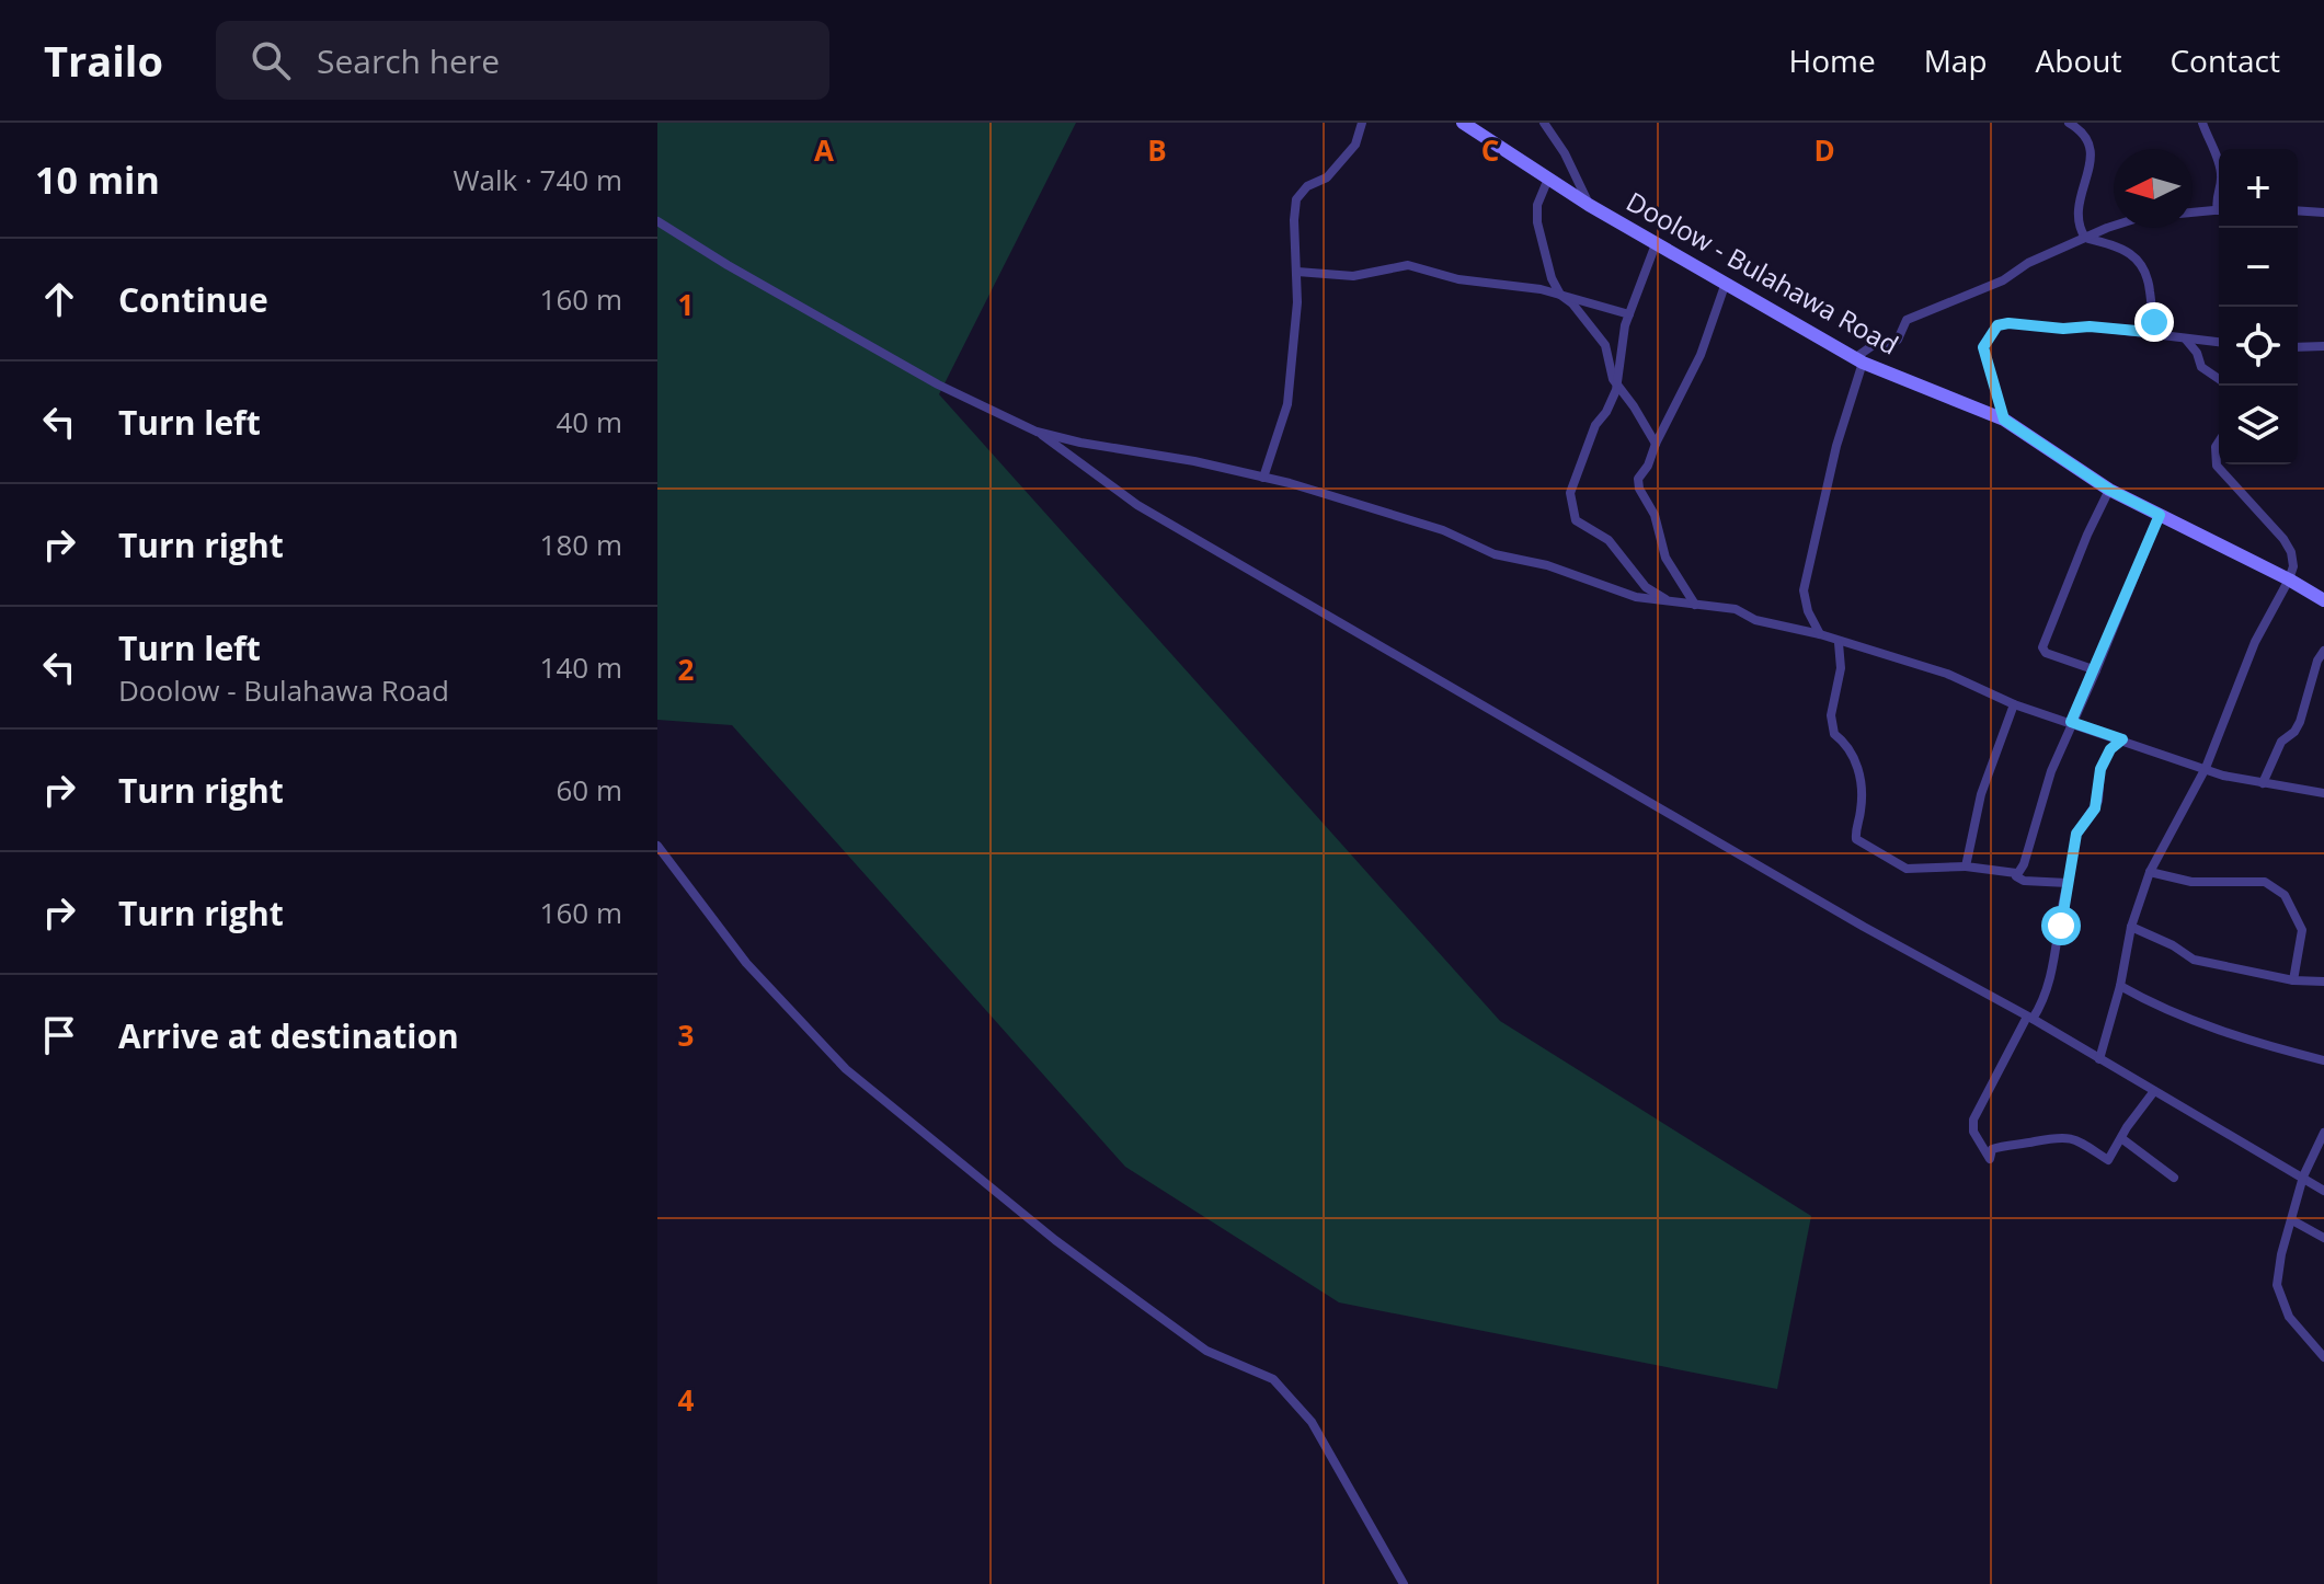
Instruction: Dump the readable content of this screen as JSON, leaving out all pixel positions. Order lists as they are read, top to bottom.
{
  "streets": {
    "main road": ["Doolow - Bulahawa Road"]
  },
  "north": "left",
  "page": {
    "header": "Trailo",
    "search": "Search here",
    "nav": [
      "Home",
      "Map",
      "About",
      "Contact"
    ],
    "heading": ["10 min", "Walk · 740 m"],
    "map_buttons": ["+", "−"],
    "list": [
      ["Continue", "160 m"],
      ["Turn left", "40 m"],
      ["Turn right", "180 m"],
      ["Turn left", "Doolow - Bulahawa Road", "140 m"],
      ["Turn right", "60 m"],
      ["Turn right", "160 m"],
      "Arrive at destination"
    ]
  },
  "grid": {
    "columns": [
      "A",
      "B",
      "C",
      "D"
    ],
    "rows": [
      "1",
      "2",
      "3",
      "4"
    ]
  }
}
